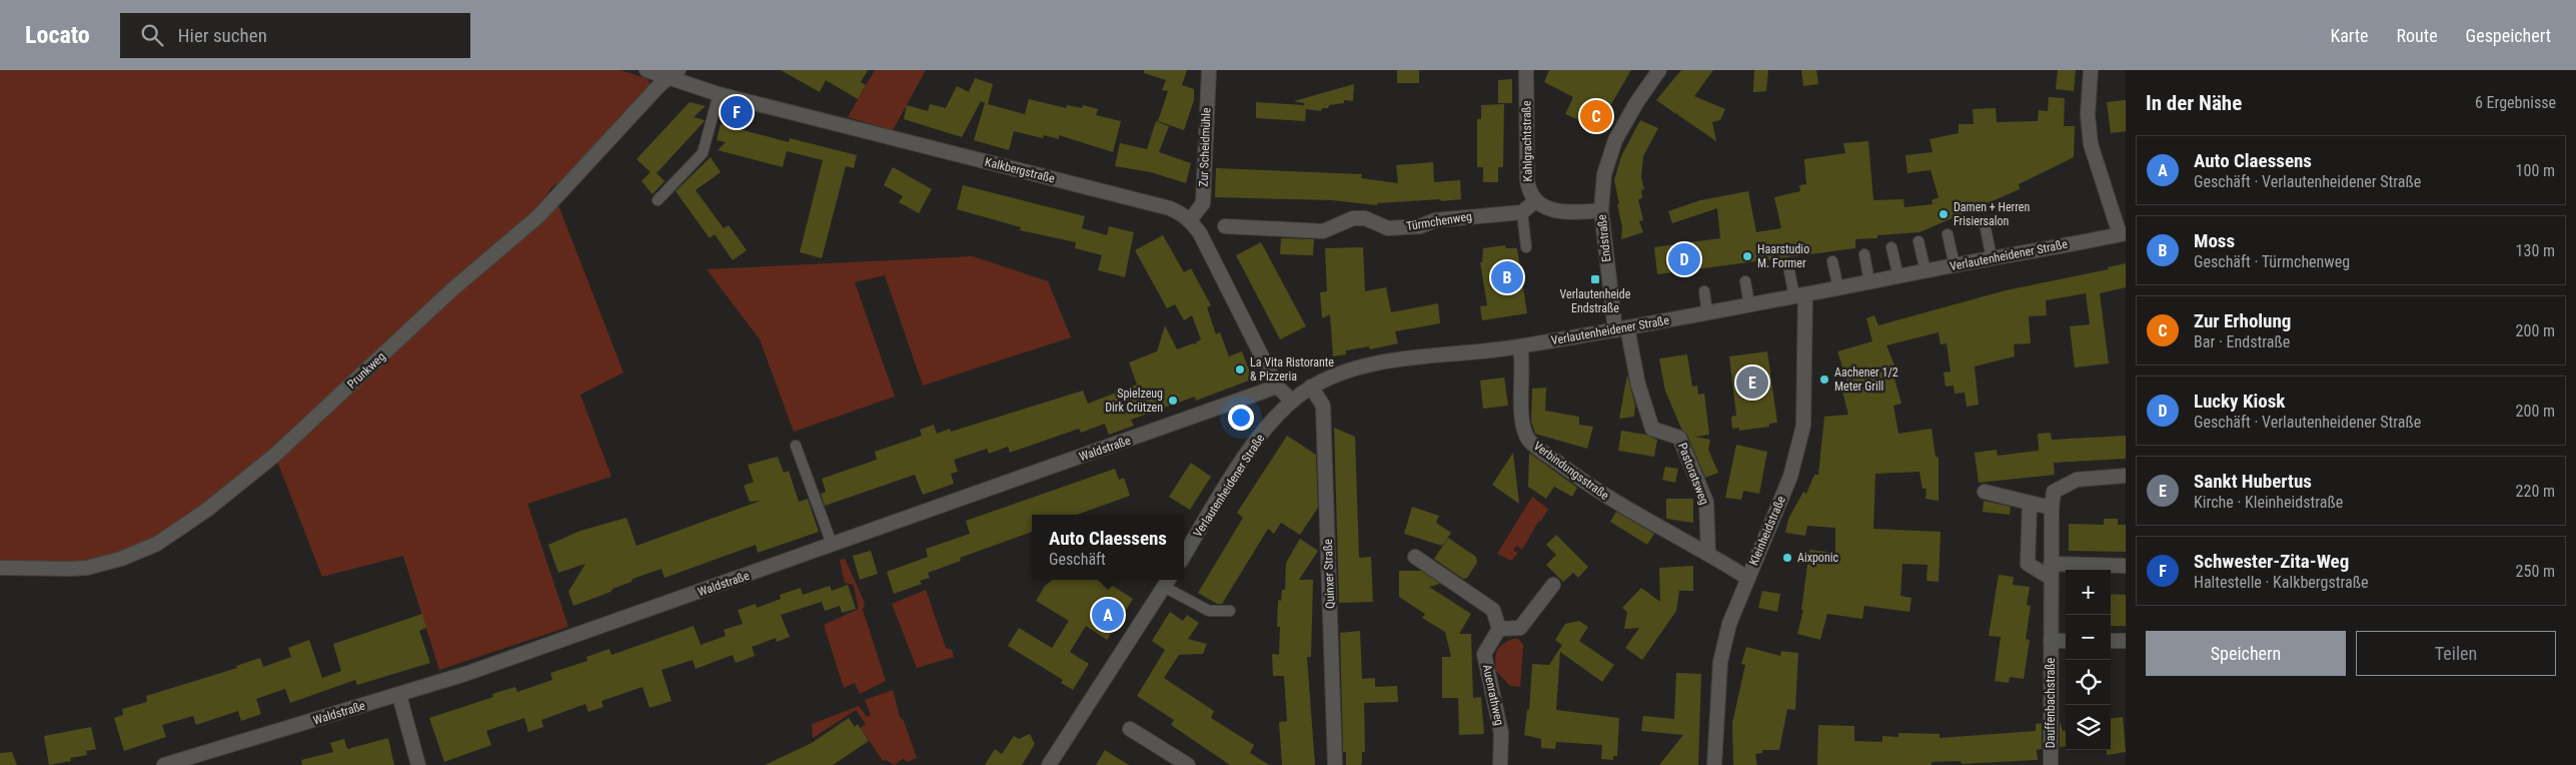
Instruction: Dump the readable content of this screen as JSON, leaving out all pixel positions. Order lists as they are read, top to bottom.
{
  "streets": {
    "street": [
      "Kahlgrachtstraße",
      "Zur Scheidmühle",
      "Kalkbergstraße",
      "Türmchenweg",
      "Endstraße",
      "Verlautenheidener Straße",
      "Prunkweg",
      "Waldstraße",
      "Verbindungsstraße",
      "Pastoratsweg",
      "Kleinheidstraße",
      "Quinxer Straße",
      "Auenrathweg",
      "Dauffenbachstraße"
    ]
  },
  "crossings": [
    ["Zur Scheidmühle", "Kalkbergstraße"],
    ["Kalkbergstraße", "Verlautenheidener Straße"],
    ["Kalkbergstraße", "Prunkweg"],
    ["Kalkbergstraße", "Waldstraße"],
    ["Endstraße", "Verlautenheidener Straße"],
    ["Endstraße", "Pastoratsweg"],
    ["Verlautenheidener Straße", "Verbindungsstraße"],
    ["Verlautenheidener Straße", "Pastoratsweg"],
    ["Verlautenheidener Straße", "Kleinheidstraße"],
    ["Verlautenheidener Straße", "Quinxer Straße"],
    ["Verbindungsstraße", "Pastoratsweg"],
    ["Verbindungsstraße", "Kleinheidstraße"]
  ],
  "places": {
    "other": [
      "Damen + Herren Frisiersalon",
      "Haarstudio M. Former",
      "La Vita Ristorante & Pizzeria",
      "Aachener 1/2 Meter Grill",
      "Spielzeug Dirk Crützen",
      "Aixponic"
    ],
    "transit": ["Verlautenheide Endstraße"]
  },
  "page": {
    "header": "Locato",
    "search": "Hier suchen",
    "nav": ["Karte", "Route", "Gespeichert"],
    "heading": ["In der Nähe", "6 Ergebnisse"],
    "pins": [
      "F",
      "C",
      "D",
      "B",
      "E",
      "A"
    ],
    "list": [
      {
        "mark": "A",
        "name": "Auto Claessens",
        "note": "Geschäft · Verlautenheidener Straße",
        "value": "100 m"
      },
      {
        "mark": "B",
        "name": "Moss",
        "note": "Geschäft · Türmchenweg",
        "value": "130 m"
      },
      {
        "mark": "C",
        "name": "Zur Erholung",
        "note": "Bar · Endstraße",
        "value": "200 m"
      },
      {
        "mark": "D",
        "name": "Lucky Kiosk",
        "note": "Geschäft · Verlautenheidener Straße",
        "value": "200 m"
      },
      {
        "mark": "E",
        "name": "Sankt Hubertus",
        "note": "Kirche · Kleinheidstraße",
        "value": "220 m"
      },
      {
        "mark": "F",
        "name": "Schwester-Zita-Weg",
        "note": "Haltestelle · Kalkbergstraße",
        "value": "250 m"
      }
    ],
    "popup": ["Auto Claessens", "Geschäft"],
    "map_buttons": ["+", "−"],
    "buttons": ["Speichern", "Teilen"]
  }
}
